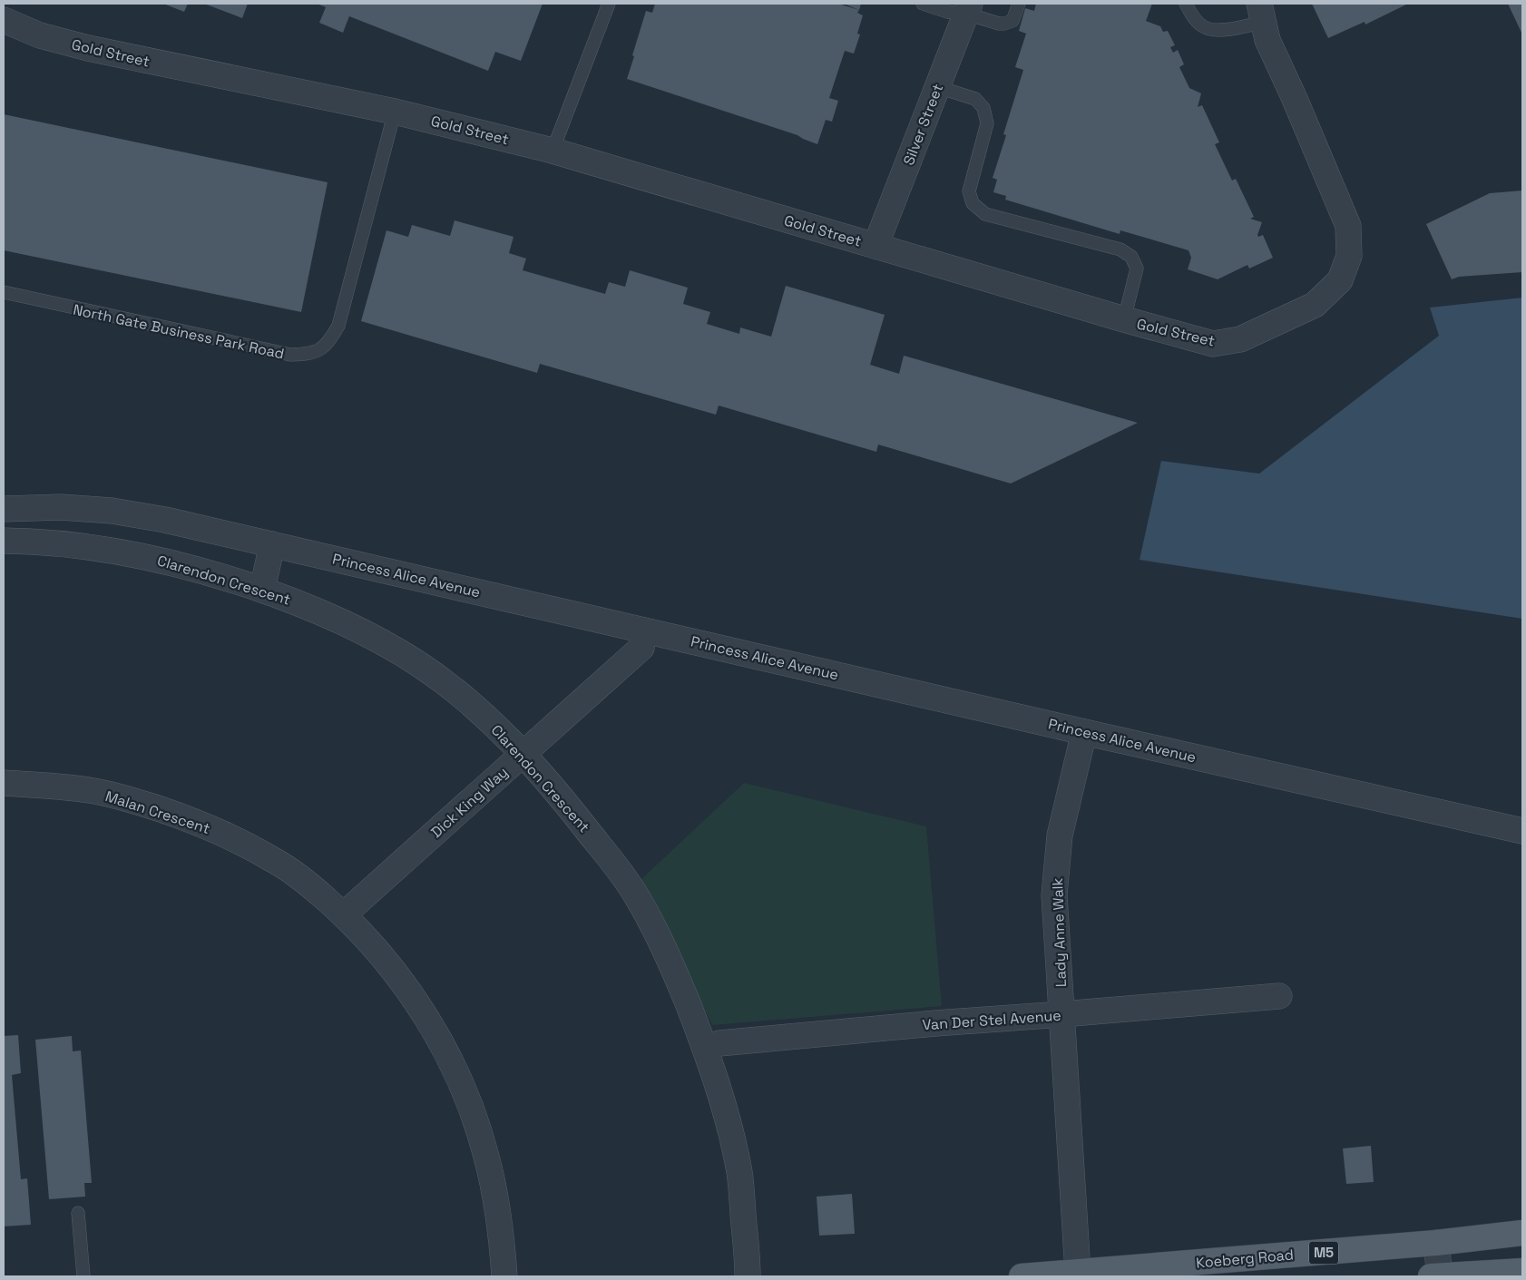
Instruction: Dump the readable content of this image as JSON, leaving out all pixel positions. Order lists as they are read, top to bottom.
{
  "streets": {
    "main road": ["M5", "Koeberg Road"],
    "street": [
      "Gold Street",
      "Silver Street",
      "Princess Alice Avenue",
      "Clarendon Crescent",
      "Dick King Way",
      "Malan Crescent",
      "Lady Anne Walk",
      "Van Der Stel Avenue"
    ],
    "lane": ["North Gate Business Park Road"]
  },
  "crossings": [
    ["Gold Street", "Silver Street"],
    ["Gold Street", "North Gate Business Park Road"],
    ["Princess Alice Avenue", "Dick King Way"],
    ["Princess Alice Avenue", "Lady Anne Walk"],
    ["Clarendon Crescent", "Dick King Way"],
    ["Clarendon Crescent", "Van Der Stel Avenue"],
    ["Dick King Way", "Malan Crescent"],
    ["Lady Anne Walk", "Van Der Stel Avenue"],
    ["Lady Anne Walk", "Koeberg Road"]
  ]
}
